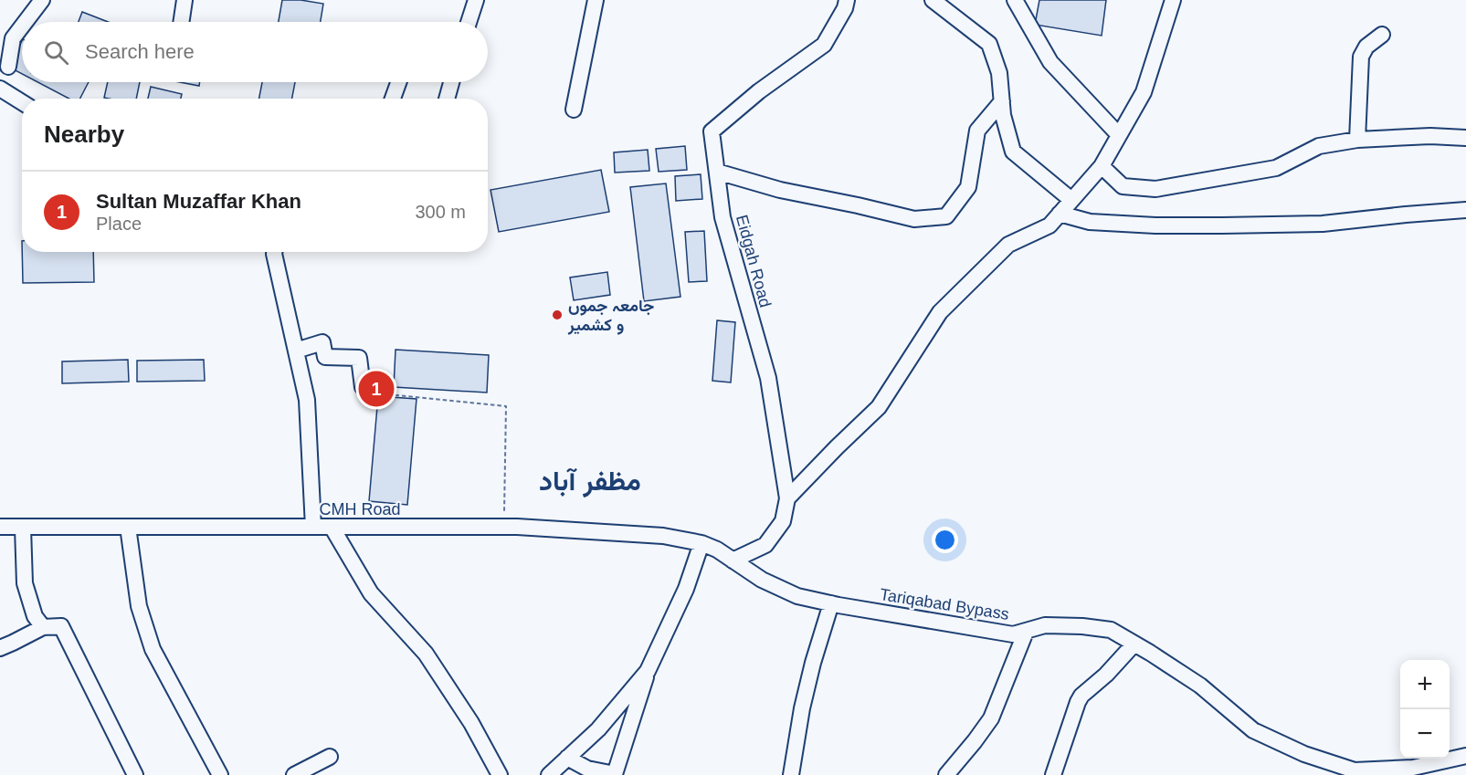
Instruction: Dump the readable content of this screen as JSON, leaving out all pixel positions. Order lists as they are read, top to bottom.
{
  "streets": {
    "street": ["Eidgah Road", "CMH Road", "Tariqabad Bypass"]
  },
  "crossings": [
    ["Eidgah Road", "Tariqabad Bypass"],
    ["CMH Road", "Tariqabad Bypass"]
  ],
  "districts": ["مظفر آباد"],
  "places": ["جامعہ جموں و کشمیر"],
  "page": {
    "search": "Search here",
    "heading": "Nearby",
    "list": [
      {
        "mark": "1",
        "name": "Sultan Muzaffar Khan",
        "note": "Place",
        "value": "300 m"
      }
    ],
    "pins": "1",
    "map_buttons": ["+", "−"]
  }
}
